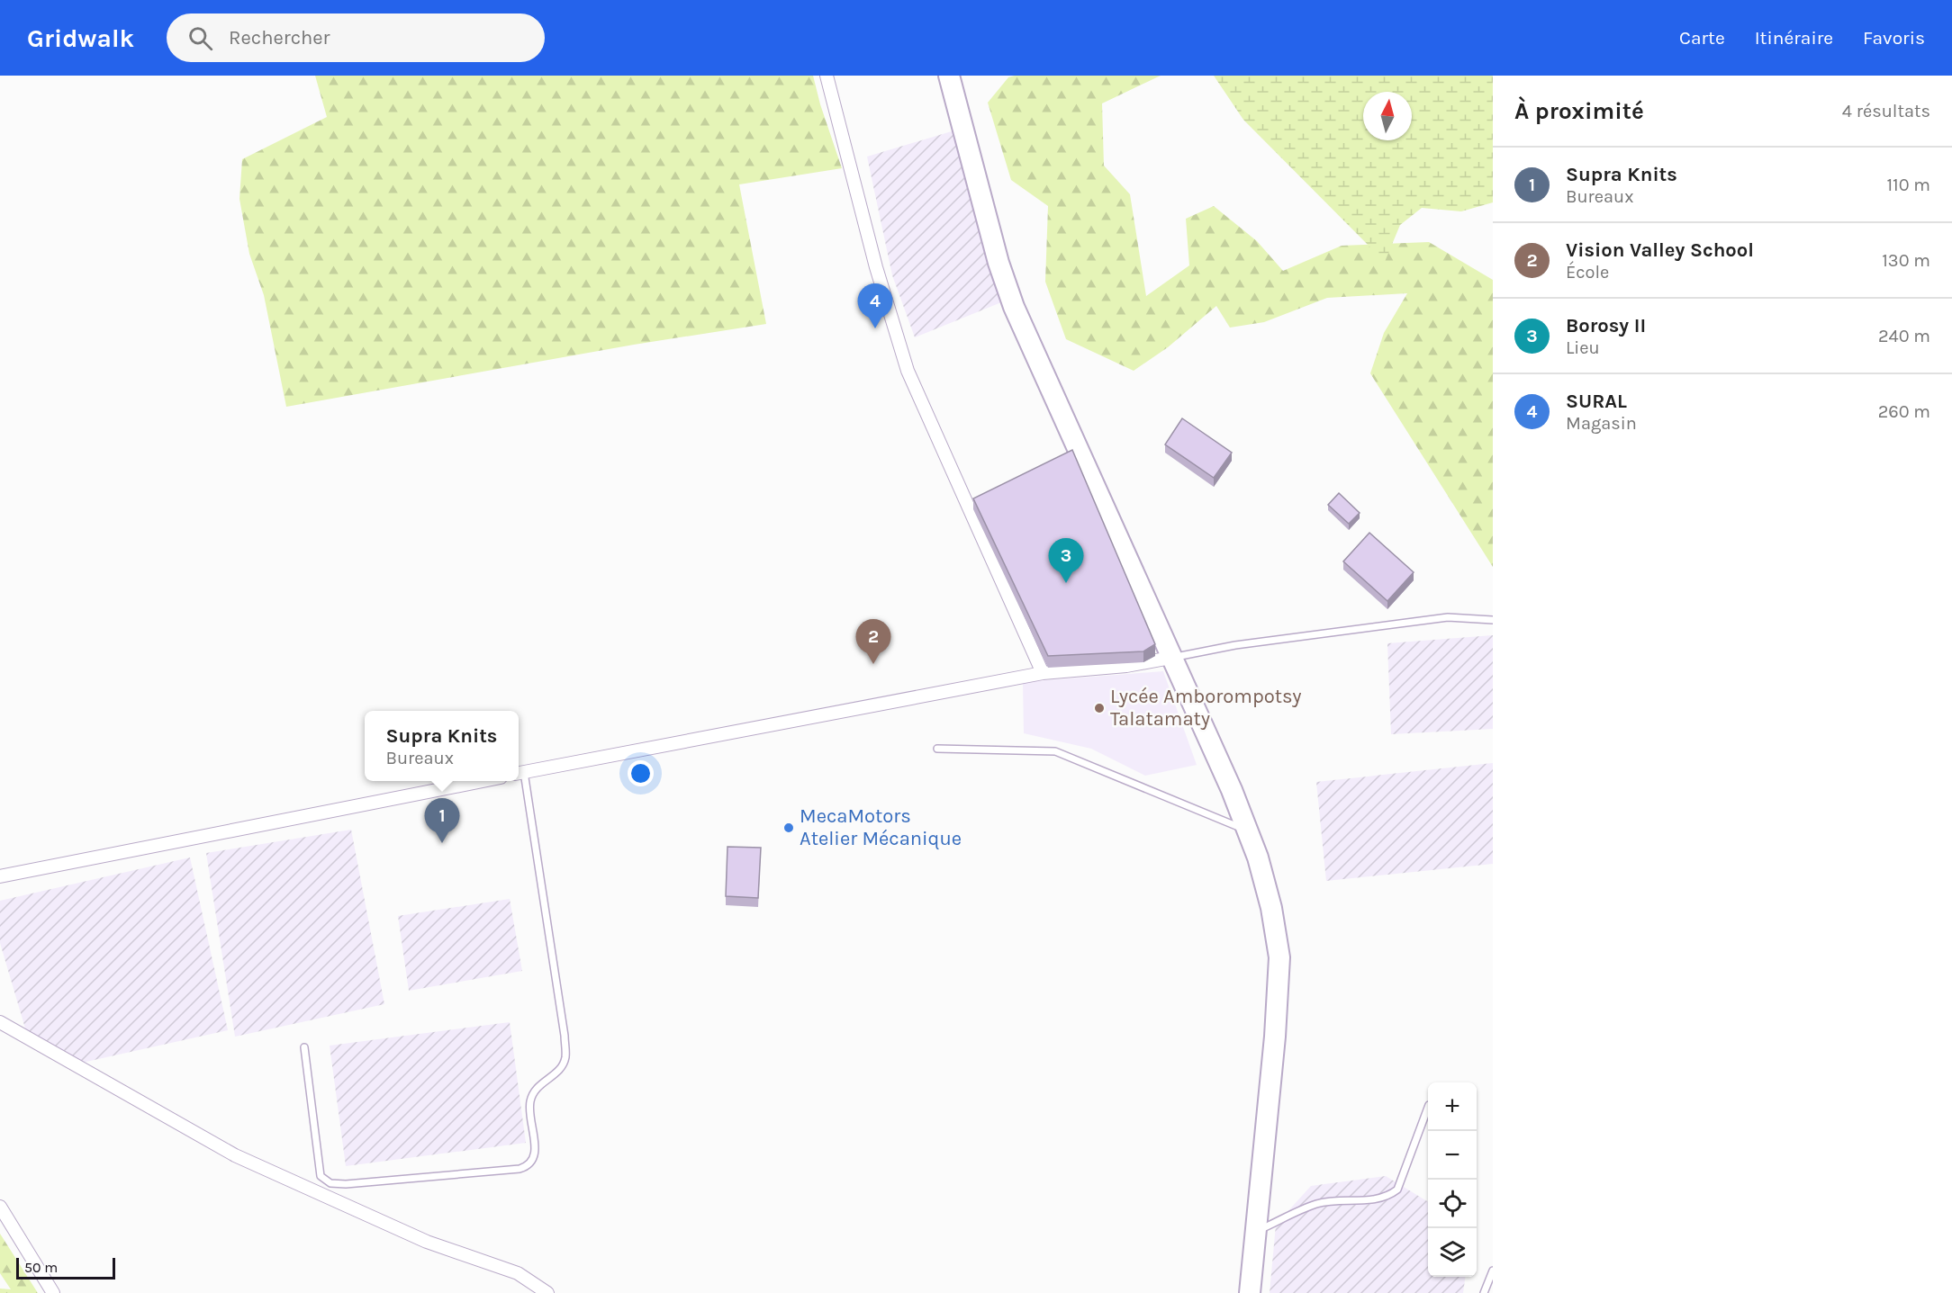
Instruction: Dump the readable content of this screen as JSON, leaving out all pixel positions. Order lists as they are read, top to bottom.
{
  "places": ["Lycée Amborompotsy Talatamaty", "MecaMotors Atelier Mécanique"],
  "scale_bar": "50 m",
  "north": "top",
  "page": {
    "header": "Gridwalk",
    "search": "Rechercher",
    "nav": ["Carte", "Itinéraire", "Favoris"],
    "heading": ["À proximité", "4 résultats"],
    "list": [
      {
        "mark": "1",
        "name": "Supra Knits",
        "note": "Bureaux",
        "value": "110 m"
      },
      {
        "mark": "2",
        "name": "Vision Valley School",
        "note": "École",
        "value": "130 m"
      },
      {
        "mark": "3",
        "name": "Borosy II",
        "note": "Lieu",
        "value": "240 m"
      },
      {
        "mark": "4",
        "name": "SURAL",
        "note": "Magasin",
        "value": "260 m"
      }
    ],
    "pins": [
      "4",
      "3",
      "2",
      "1"
    ],
    "popup": ["Supra Knits", "Bureaux"],
    "map_buttons": ["+", "−"],
    "scale": "50 m"
  }
}
